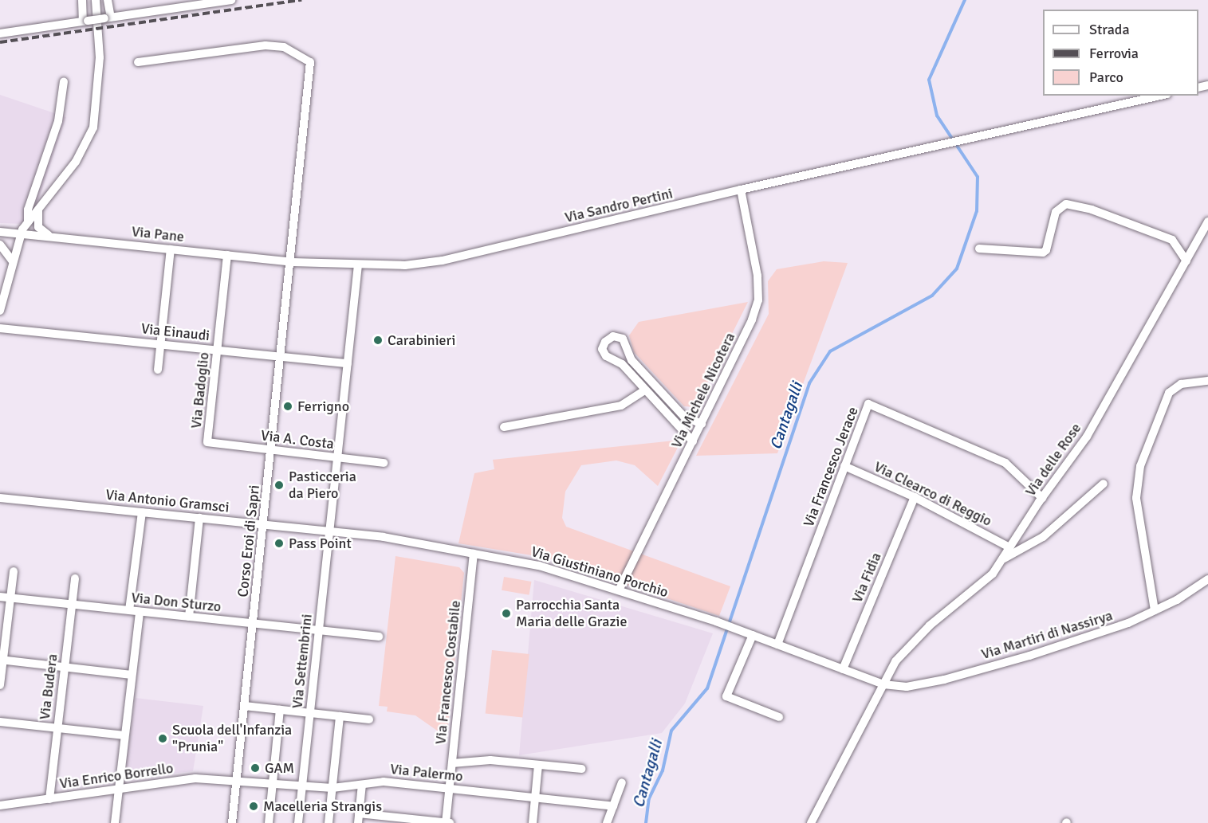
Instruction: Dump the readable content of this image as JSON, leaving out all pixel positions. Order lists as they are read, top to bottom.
{
  "streets": {
    "street": [
      "Via Sandro Pertini",
      "Via Pane",
      "Via Einaudi",
      "Via Badoglio",
      "Via Michele Nicotera",
      "Via A. Costa",
      "Via delle Rose",
      "Via Francesco Jerace",
      "Via Clearco di Reggio",
      "Via Antonio Gramsci",
      "Corso Eroi di Sapri",
      "Via Giustiniano Porchio",
      "Via Fidia",
      "Via Don Sturzo",
      "Via Martiri di Nassirya",
      "Via Settembrini",
      "Via Francesco Costabile",
      "Via Budera",
      "Via Palermo",
      "Via Enrico Borrello"
    ]
  },
  "crossings": [
    ["Via Sandro Pertini", "Via Pane"],
    ["Via Sandro Pertini", "Via Michele Nicotera"],
    ["Via Sandro Pertini", "Corso Eroi di Sapri"],
    ["Via Sandro Pertini", "Via Settembrini"],
    ["Via Pane", "Via Badoglio"],
    ["Via Pane", "Corso Eroi di Sapri"],
    ["Via Einaudi", "Via Badoglio"],
    ["Via Einaudi", "Corso Eroi di Sapri"],
    ["Via Einaudi", "Via Settembrini"],
    ["Via Badoglio", "Via A. Costa"],
    ["Via Michele Nicotera", "Via Giustiniano Porchio"],
    ["Via A. Costa", "Corso Eroi di Sapri"],
    ["Via A. Costa", "Via Settembrini"],
    ["Via delle Rose", "Via Francesco Jerace"],
    ["Via delle Rose", "Via Clearco di Reggio"],
    ["Via delle Rose", "Via Martiri di Nassirya"],
    ["Via Francesco Jerace", "Via Clearco di Reggio"],
    ["Via Clearco di Reggio", "Via Fidia"],
    ["Via Antonio Gramsci", "Corso Eroi di Sapri"],
    ["Via Antonio Gramsci", "Via Giustiniano Porchio"],
    ["Via Antonio Gramsci", "Via Settembrini"],
    ["Via Antonio Gramsci", "Via Francesco Costabile"],
    ["Corso Eroi di Sapri", "Via Don Sturzo"],
    ["Corso Eroi di Sapri", "Via Palermo"],
    ["Corso Eroi di Sapri", "Via Enrico Borrello"],
    ["Via Giustiniano Porchio", "Via Francesco Costabile"],
    ["Via Don Sturzo", "Via Settembrini"],
    ["Via Don Sturzo", "Via Budera"],
    ["Via Settembrini", "Via Palermo"],
    ["Via Francesco Costabile", "Via Palermo"],
    ["Via Budera", "Via Enrico Borrello"],
    ["Via Palermo", "Via Enrico Borrello"]
  ],
  "water": ["Cantagalli"],
  "places": [
    "Carabinieri",
    "Ferrigno",
    "Pasticceria da Piero",
    "Pass Point",
    "Parrocchia Santa Maria delle Grazie",
    "Scuola dell'Infanzia \"Prunia\"",
    "GAM",
    "Macelleria Strangis"
  ],
  "legend": ["Strada", "Ferrovia", "Parco"]
}
